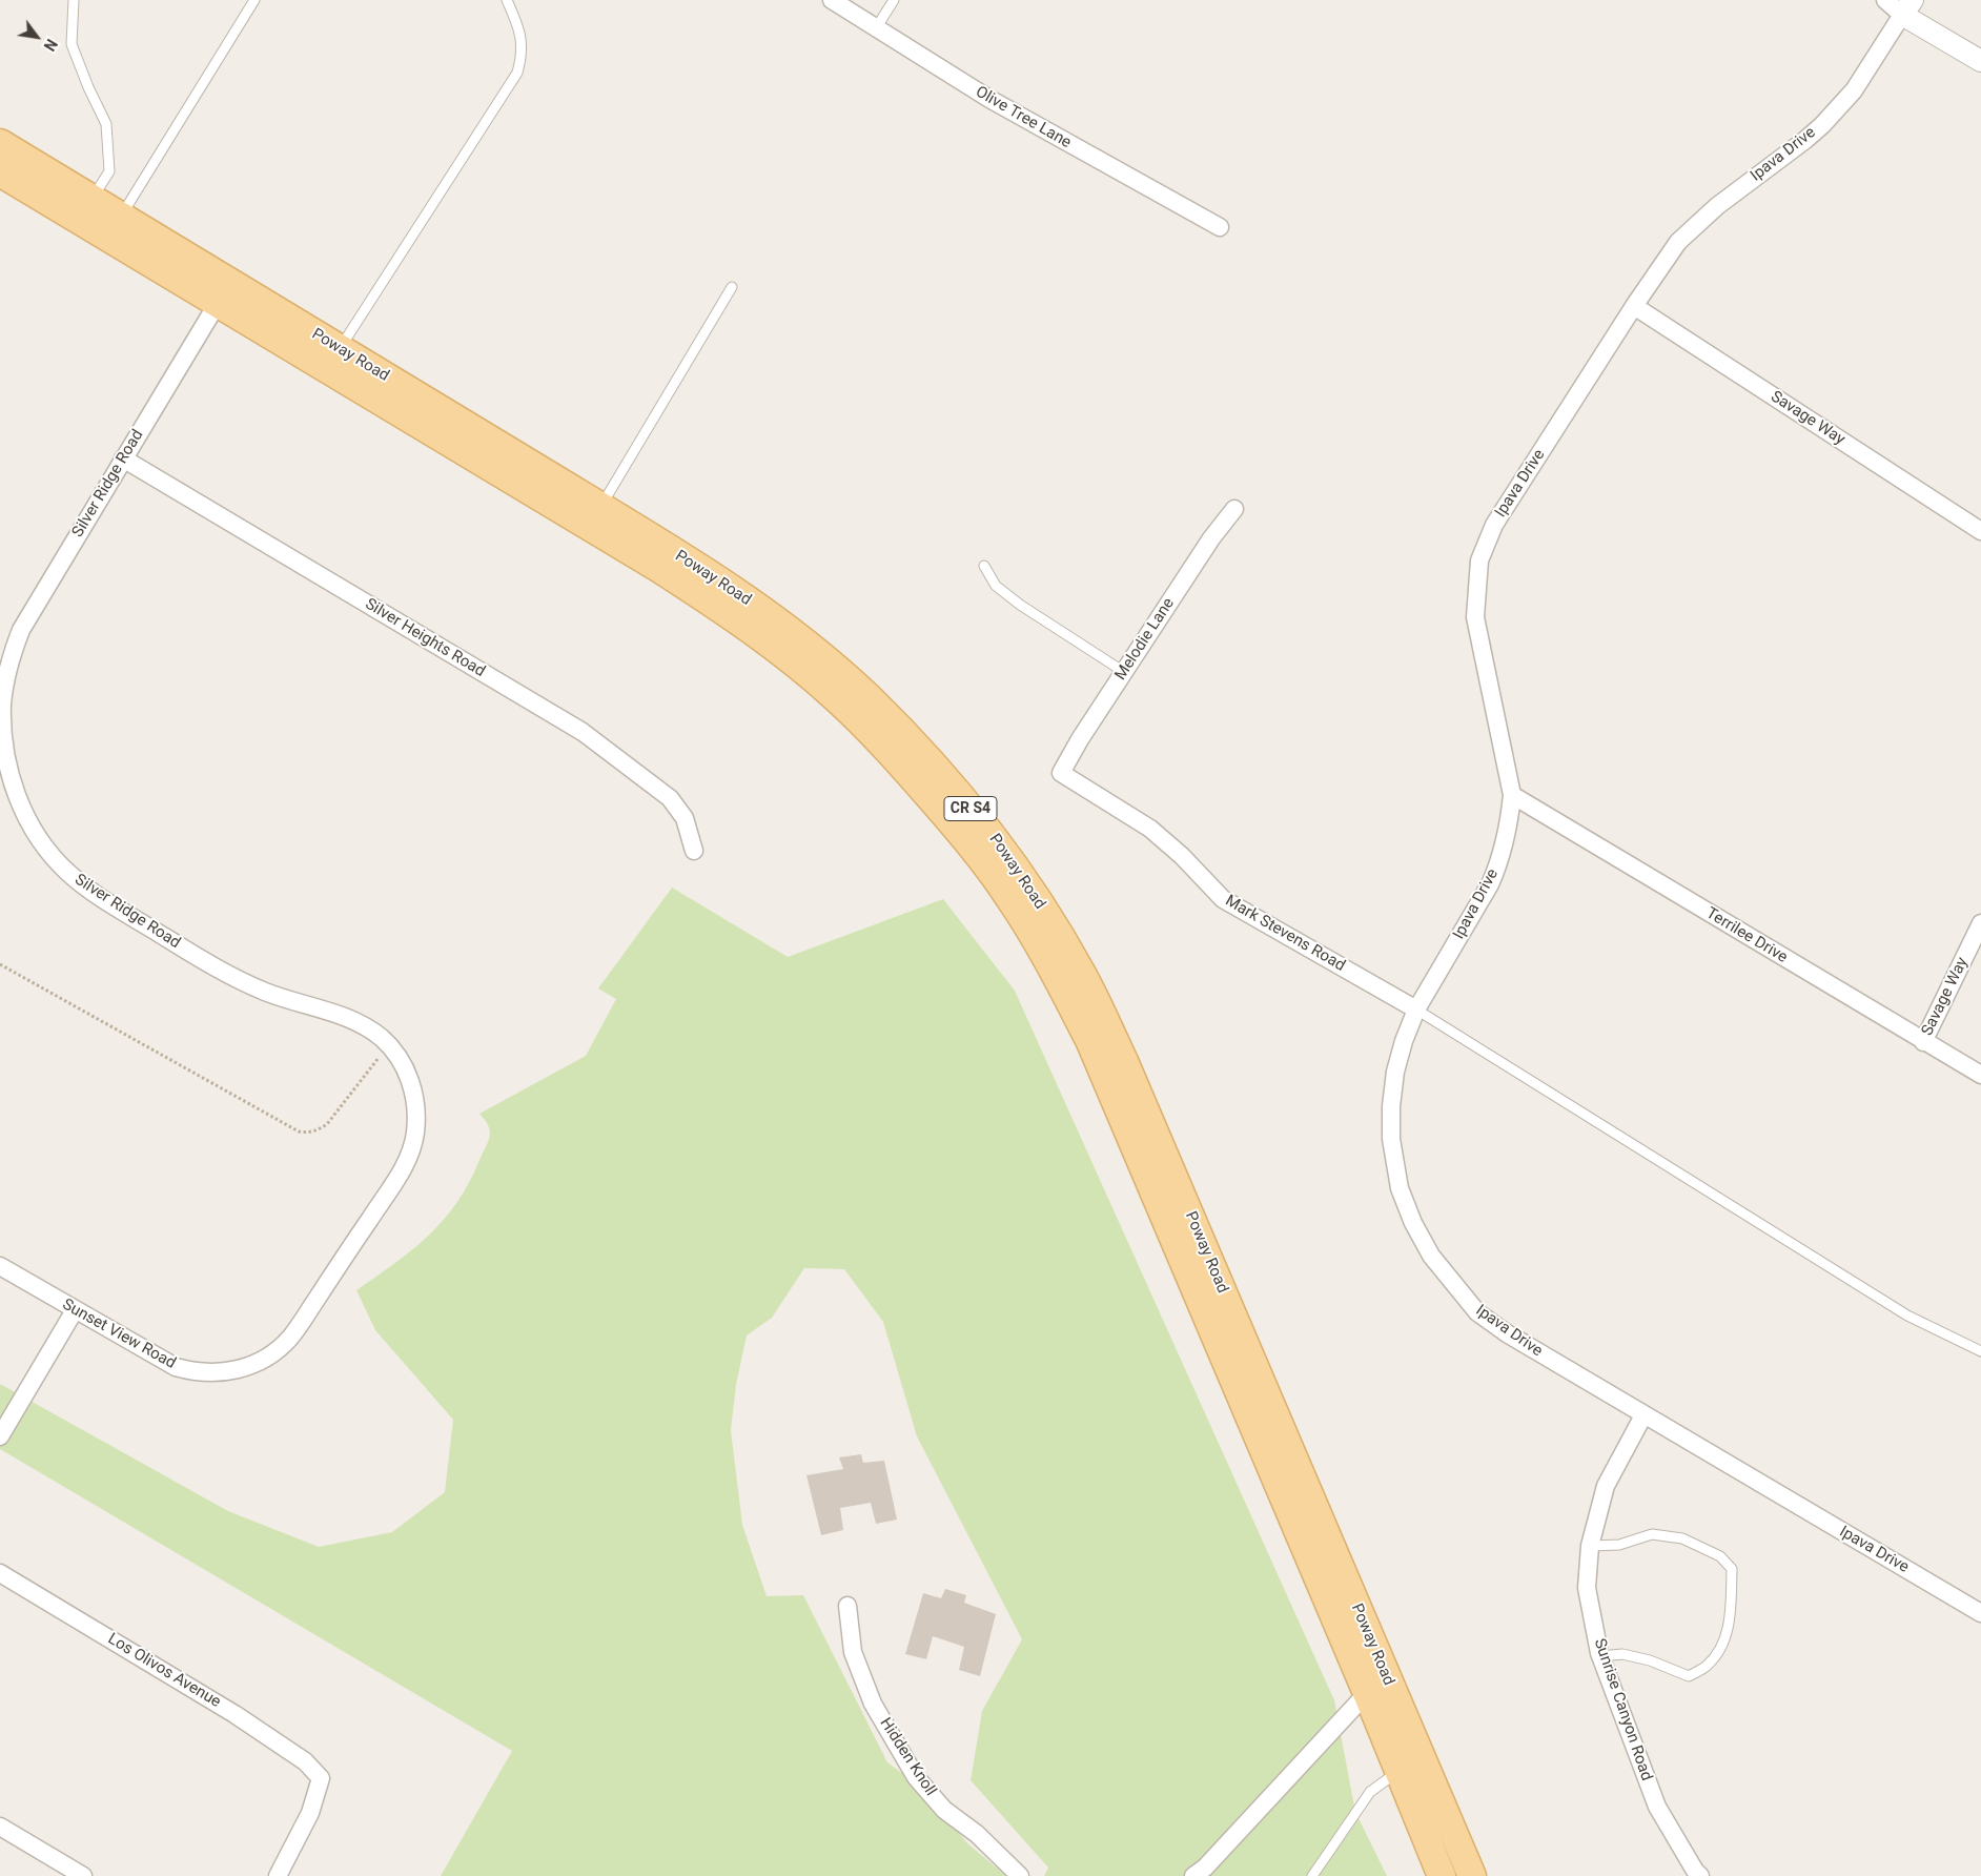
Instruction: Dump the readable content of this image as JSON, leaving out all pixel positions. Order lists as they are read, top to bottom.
{
  "streets": {
    "main road": ["Poway Road", "CR S4"],
    "street": [
      "Olive Tree Lane",
      "Ipava Drive",
      "Savage Way",
      "Silver Ridge Road",
      "Silver Heights Road",
      "Melodie Lane",
      "Mark Stevens Road",
      "Terrilee Drive",
      "Sunset View Road",
      "Los Olivos Avenue",
      "Sunrise Canyon Road",
      "Hidden Knoll"
    ]
  },
  "crossings": [
    ["Ipava Drive", "Savage Way"],
    ["Ipava Drive", "Mark Stevens Road"],
    ["Ipava Drive", "Terrilee Drive"],
    ["Ipava Drive", "Sunrise Canyon Road"],
    ["Poway Road", "Silver Ridge Road"],
    ["Savage Way", "Terrilee Drive"],
    ["Silver Ridge Road", "Silver Heights Road"],
    ["Silver Ridge Road", "Sunset View Road"],
    ["Melodie Lane", "Mark Stevens Road"]
  ],
  "north": "bottom right"
}
